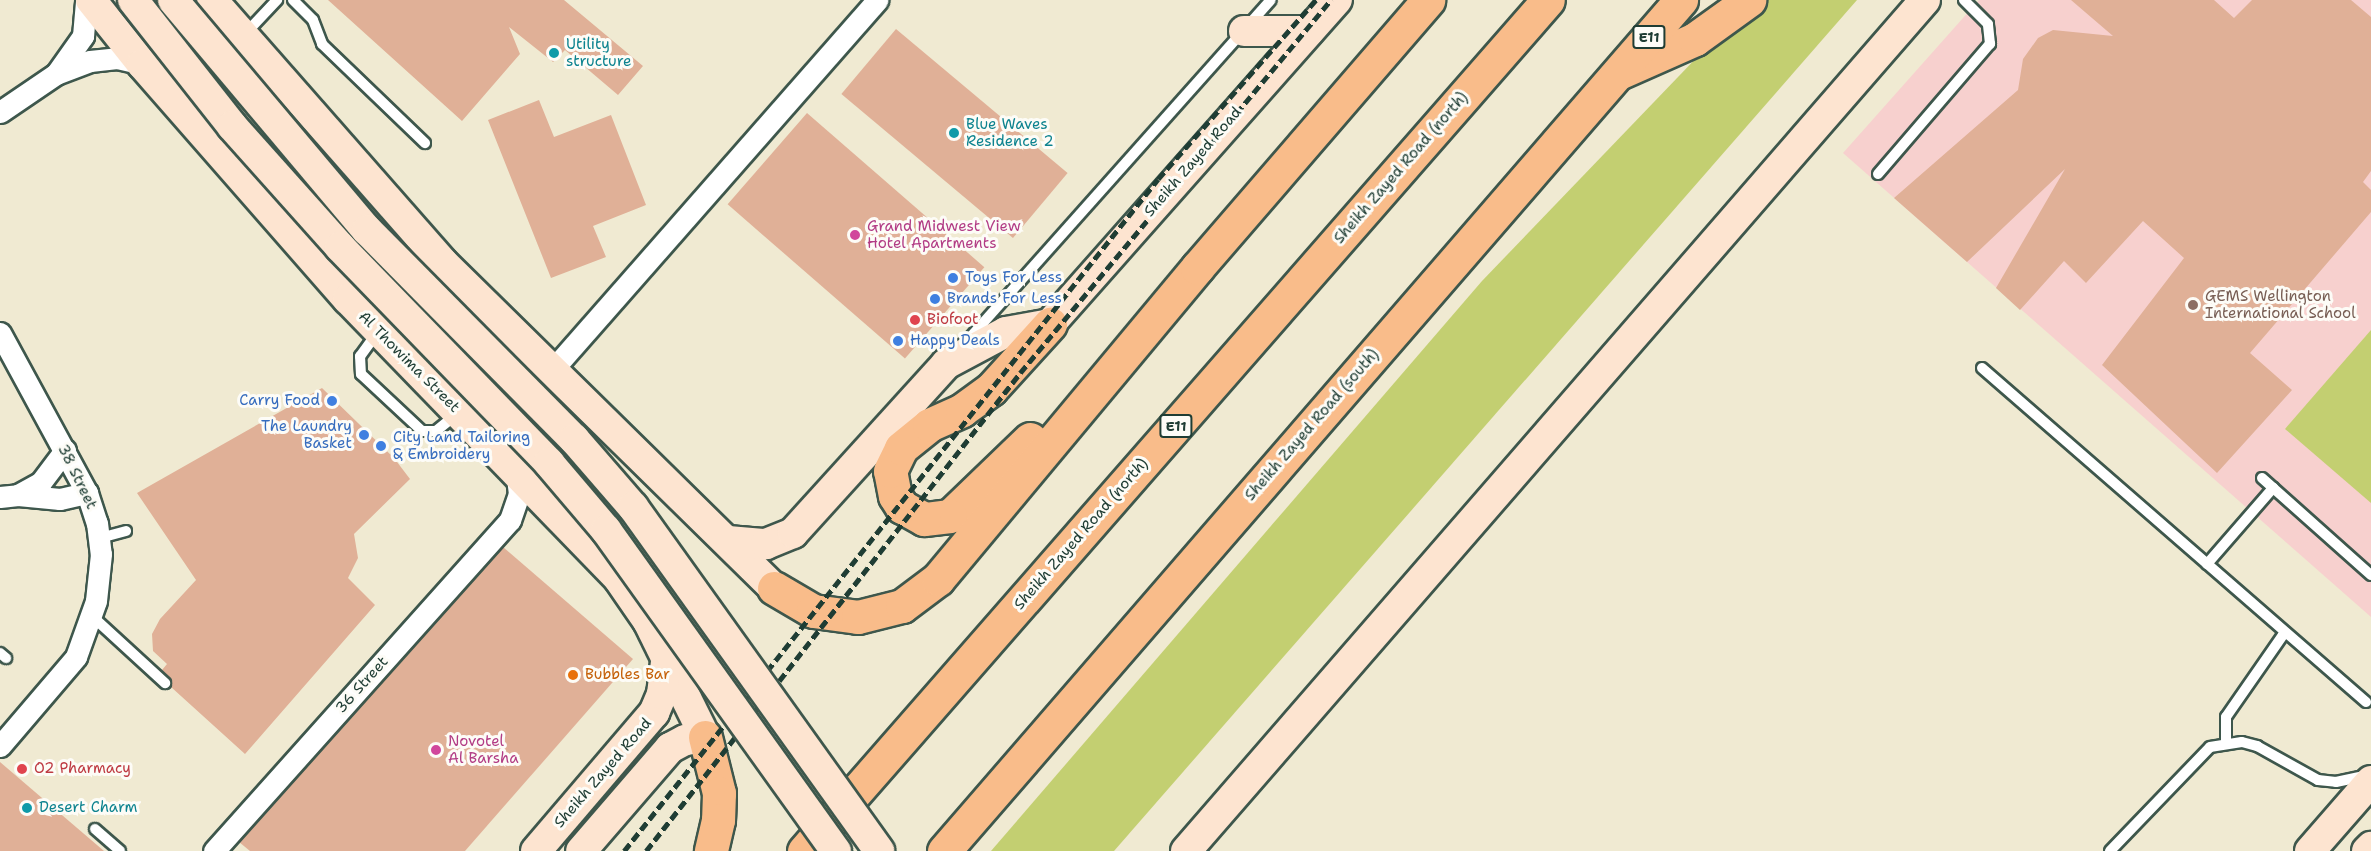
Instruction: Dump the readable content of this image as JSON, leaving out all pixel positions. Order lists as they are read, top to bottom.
{
  "streets": {
    "highway": ["E11", "Sheikh Zayed Road (north)", "Sheikh Zayed Road (south)"],
    "street": [
      "Sheikh Zayed Road",
      "Al Thowima Street",
      "38 Street",
      "36 Street"
    ]
  },
  "crossings": [
    ["Sheikh Zayed Road", "Al Thowima Street"],
    ["Al Thowima Street", "36 Street"]
  ],
  "places": [
    "Utility structure",
    "Blue Waves Residence 2",
    "Grand Midwest View Hotel Apartments",
    "Toys For Less",
    "Brands For Less",
    "GEMS Wellington International School",
    "Biofoot",
    "Happy Deals",
    "Carry Food",
    "The Laundry Basket",
    "City Land Tailoring & Embroidery",
    "Bubbles Bar",
    "Novotel Al Barsha",
    "O2 Pharmacy",
    "Desert Charm"
  ]
}
